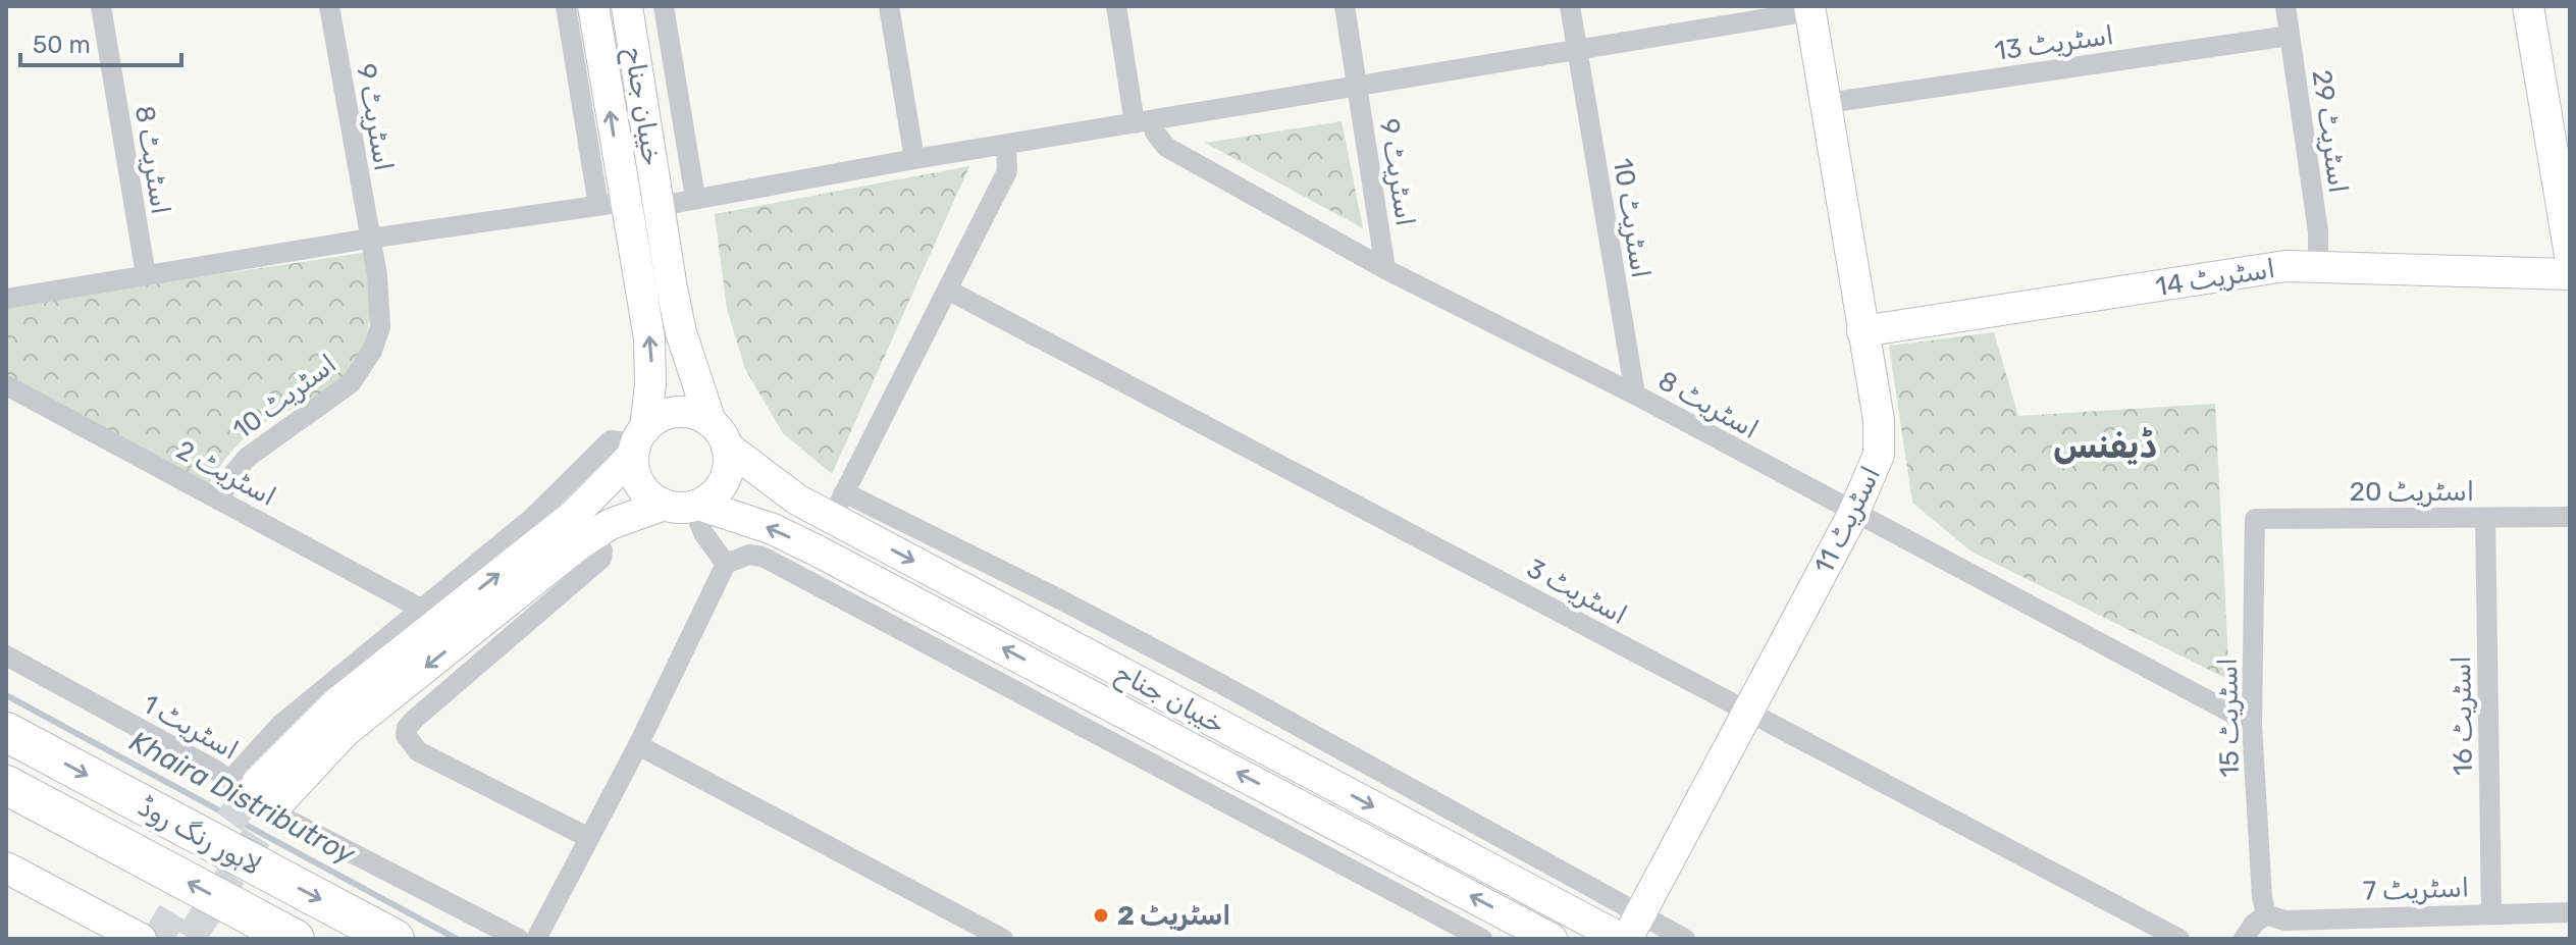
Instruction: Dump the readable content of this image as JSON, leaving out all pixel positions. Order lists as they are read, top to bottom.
{
  "streets": {
    "highway": ["لاہور رنگ روڈ"],
    "street": [
      "اسٹریٹ 13",
      "خیبان جناح",
      "اسٹریٹ 9",
      "اسٹریٹ 29",
      "اسٹریٹ 8",
      "اسٹریٹ 10",
      "اسٹریٹ 14",
      "اسٹریٹ 2",
      "اسٹریٹ 20",
      "اسٹریٹ 11",
      "اسٹریٹ 3",
      "اسٹریٹ 16",
      "اسٹریٹ 15",
      "اسٹریٹ 1",
      "اسٹریٹ 7"
    ]
  },
  "crossings": [
    ["اسٹریٹ 13", "اسٹریٹ 29"],
    ["اسٹریٹ 13", "اسٹریٹ 11"],
    ["خیبان جناح", "اسٹریٹ 11"],
    ["اسٹریٹ 9", "اسٹریٹ 8"],
    ["اسٹریٹ 9", "اسٹریٹ 10"],
    ["اسٹریٹ 29", "اسٹریٹ 14"],
    ["اسٹریٹ 8", "اسٹریٹ 10"],
    ["اسٹریٹ 8", "اسٹریٹ 11"],
    ["اسٹریٹ 8", "اسٹریٹ 15"],
    ["اسٹریٹ 10", "اسٹریٹ 2"],
    ["اسٹریٹ 14", "اسٹریٹ 11"],
    ["اسٹریٹ 20", "اسٹریٹ 16"],
    ["اسٹریٹ 20", "اسٹریٹ 15"],
    ["اسٹریٹ 11", "اسٹریٹ 3"],
    ["اسٹریٹ 16", "اسٹریٹ 7"],
    ["اسٹریٹ 15", "اسٹریٹ 7"]
  ],
  "districts": ["ڈیفنس"],
  "water": ["Khaira Distributroy"],
  "places": ["اسٹریٹ 2"],
  "scale_bar": "50 m"
}
